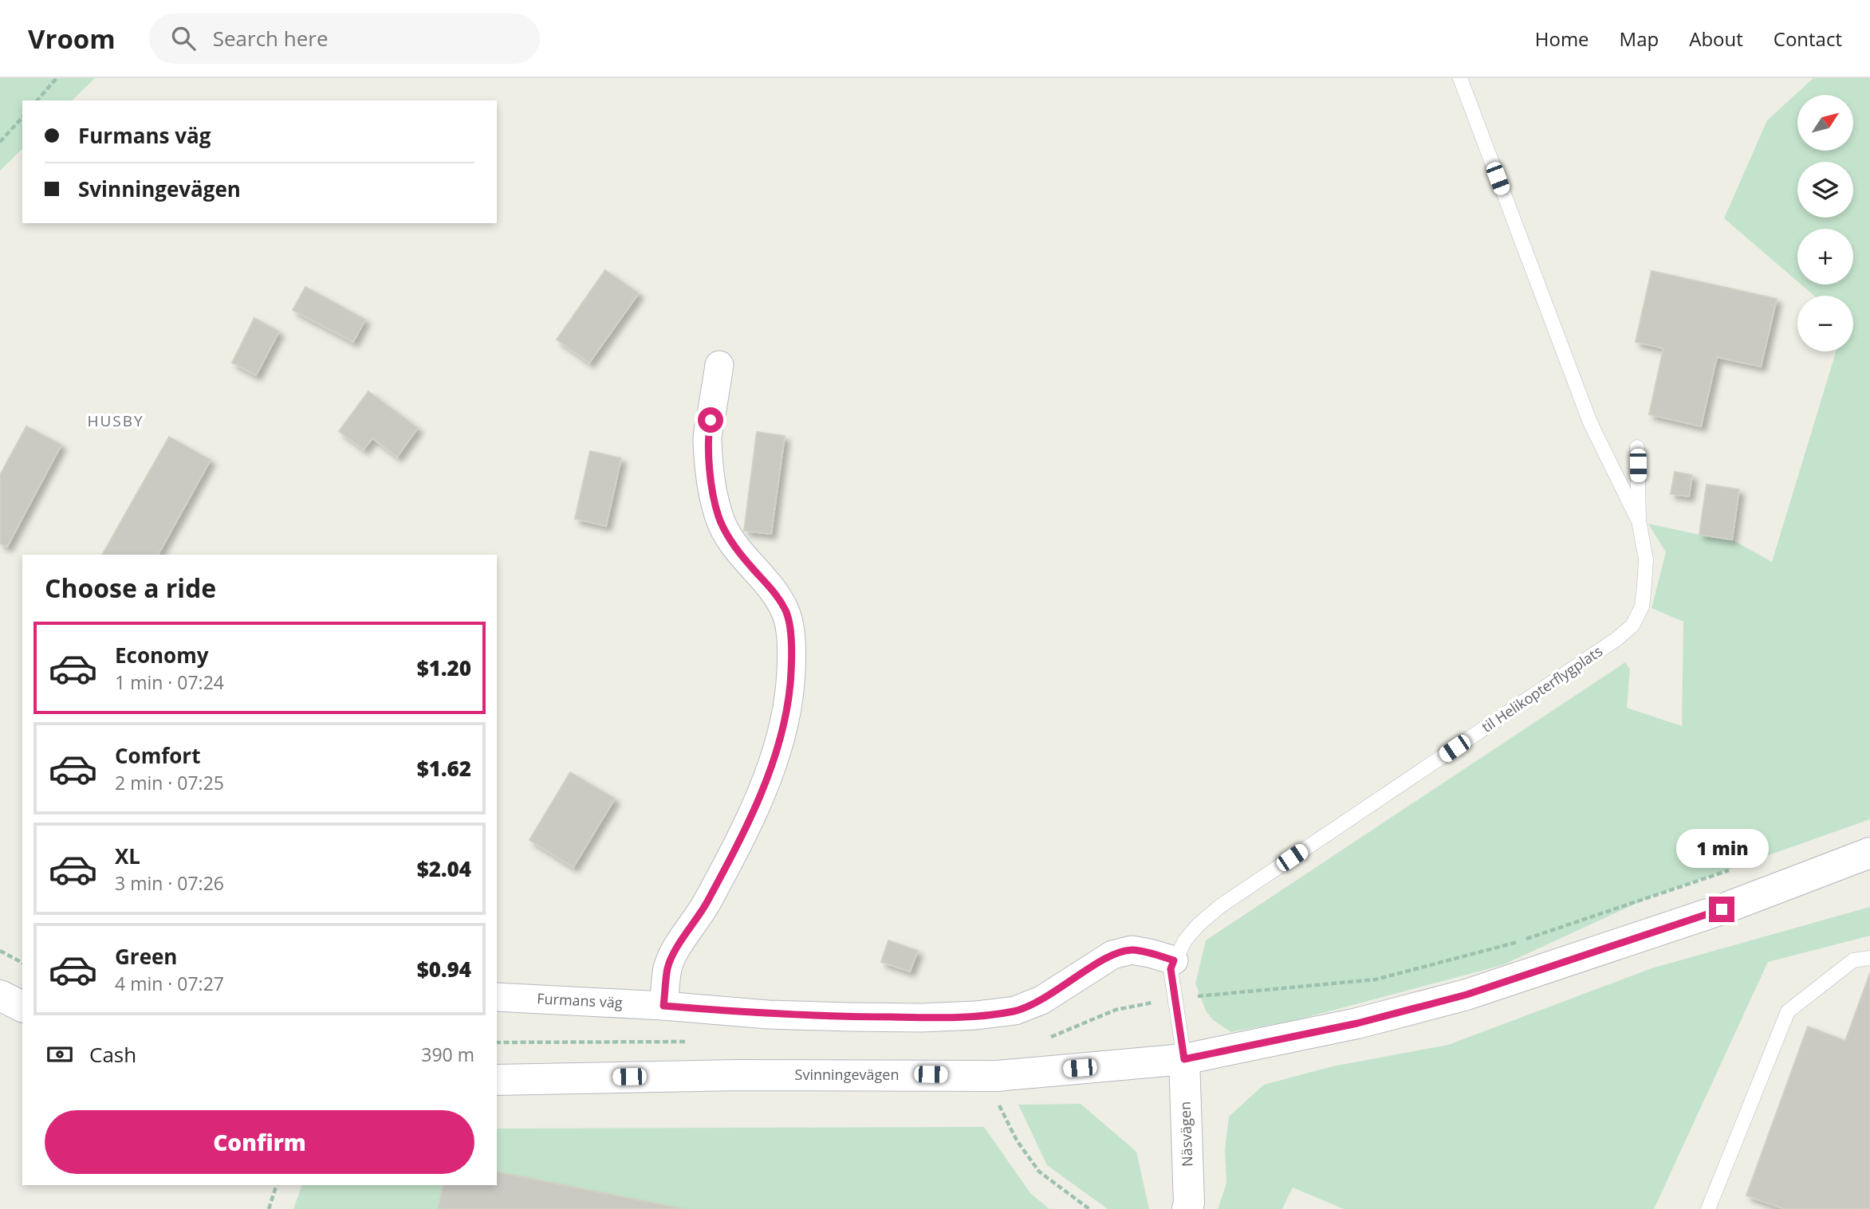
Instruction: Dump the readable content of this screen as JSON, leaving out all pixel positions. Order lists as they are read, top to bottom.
{
  "streets": {
    "main road": ["Svinningevägen", "Näsvägen"],
    "street": ["Furmans väg"],
    "lane": ["til Helikopterflygplats"]
  },
  "crossings": [
    ["til Helikopterflygplats", "Furmans väg"],
    ["Svinningevägen", "Näsvägen"]
  ],
  "districts": ["HUSBY"],
  "north": "top right",
  "page": {
    "header": "Vroom",
    "search": "Search here",
    "nav": [
      "Home",
      "Map",
      "About",
      "Contact"
    ],
    "map_buttons": ["+", "−"],
    "banner": ["Furmans väg", "Svinningevägen"],
    "heading": "Choose a ride",
    "list": [
      {
        "name": "Economy",
        "note": "1 min · 07:24",
        "value": "$1.20"
      },
      {
        "name": "Comfort",
        "note": "2 min · 07:25",
        "value": "$1.62"
      },
      {
        "name": "XL",
        "note": "3 min · 07:26",
        "value": "$2.04"
      },
      {
        "name": "Green",
        "note": "4 min · 07:27",
        "value": "$0.94"
      }
    ],
    "bubble": "1 min",
    "pay": ["Cash", "390 m"],
    "buttons": "Confirm"
  }
}
